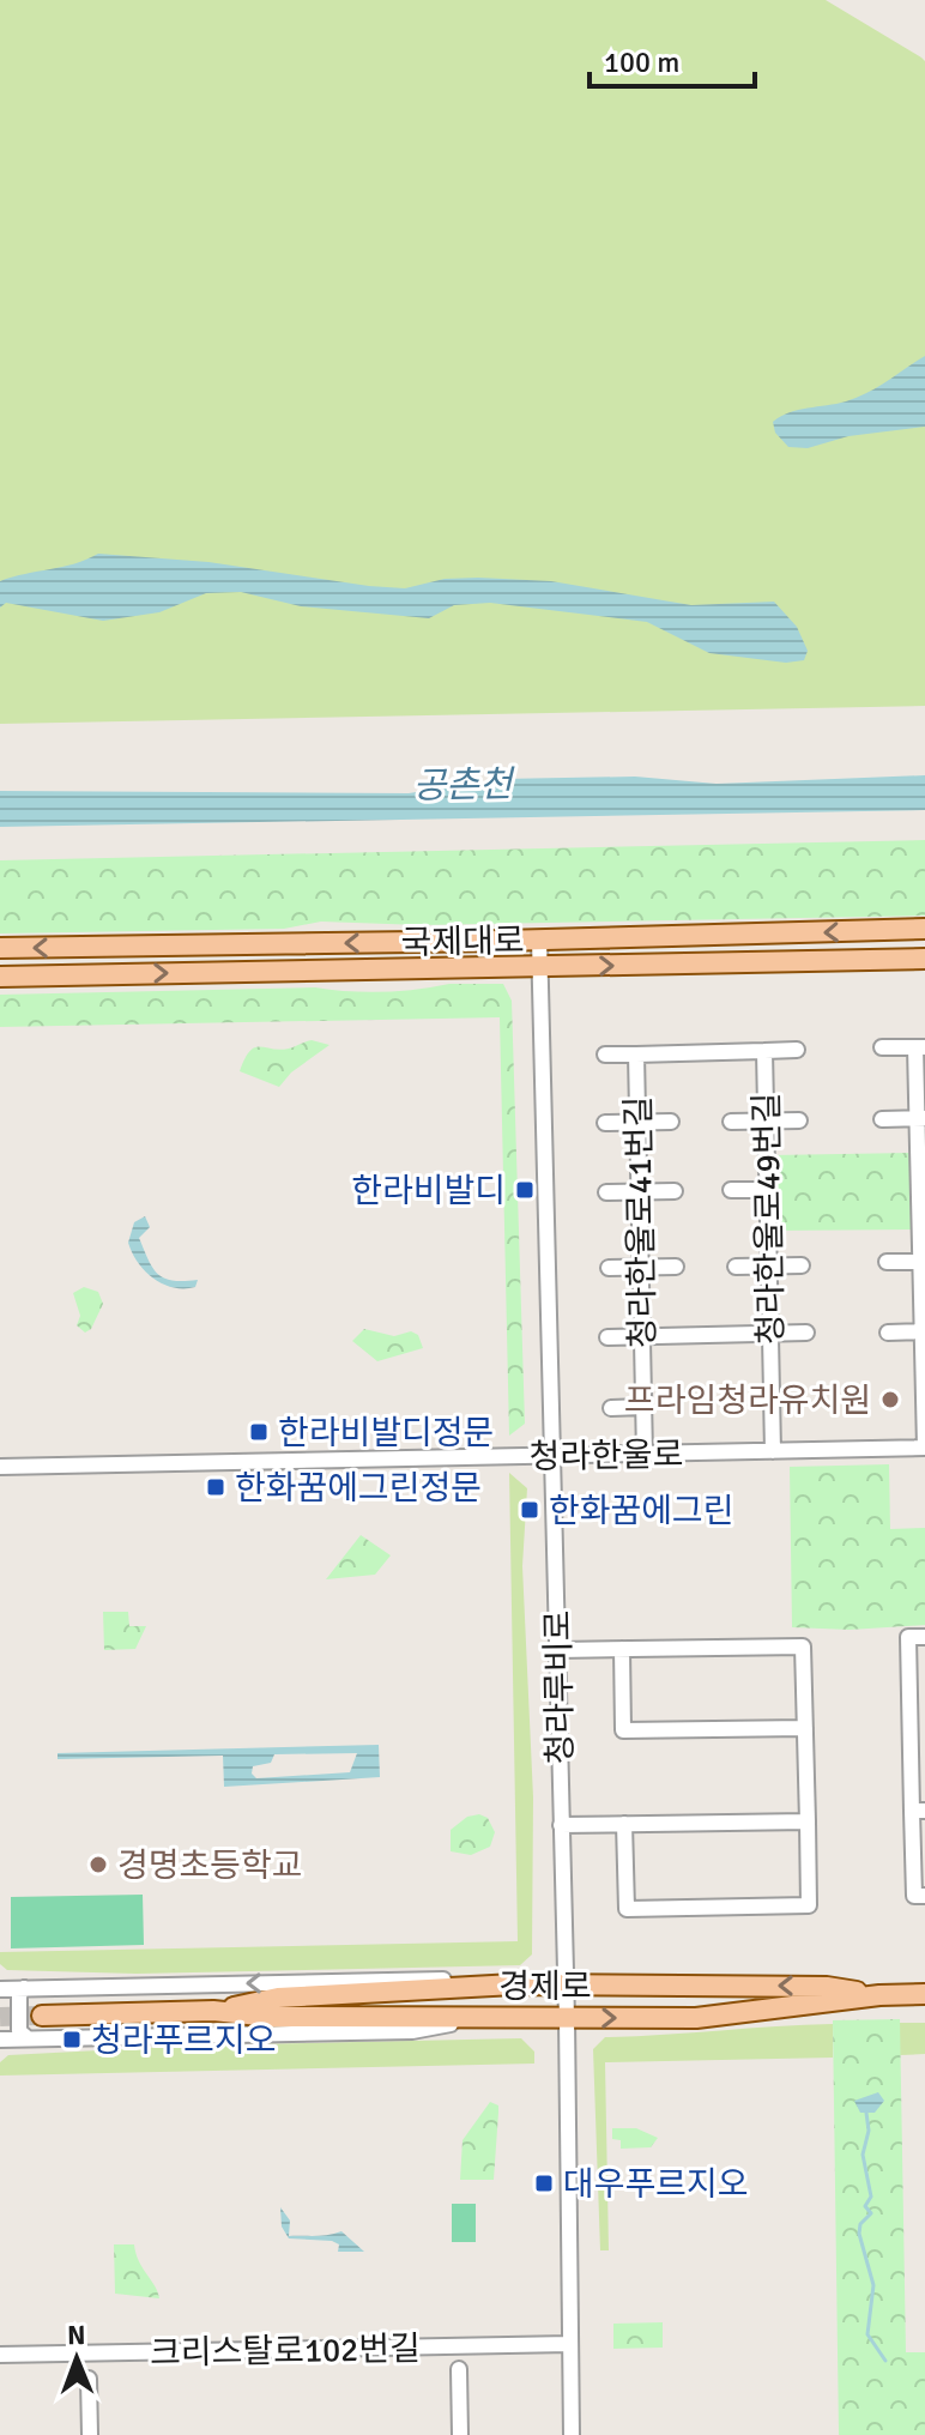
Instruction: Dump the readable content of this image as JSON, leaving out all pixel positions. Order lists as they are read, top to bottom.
{
  "streets": {
    "main road": ["국제대로", "경제로"],
    "street": [
      "청라한울로49번길",
      "청라한울로41번길",
      "청라한울로",
      "청라루비로",
      "크리스탈로102번길"
    ]
  },
  "crossings": [
    ["국제대로", "청라루비로"],
    ["청라한울로49번길", "청라한울로41번길"],
    ["청라한울로49번길", "청라한울로"],
    ["청라한울로41번길", "청라한울로"],
    ["청라한울로", "청라루비로"],
    ["청라루비로", "경제로"],
    ["청라루비로", "크리스탈로102번길"]
  ],
  "water": ["공촌천"],
  "places": {
    "transit": [
      "한라비발디",
      "한라비발디정문",
      "한화꿈에그린정문",
      "한화꿈에그린",
      "청라푸르지오",
      "대우푸르지오"
    ],
    "other": ["프라임청라유치원", "경명초등학교"]
  },
  "scale_bar": "100 m",
  "north": "top"
}
